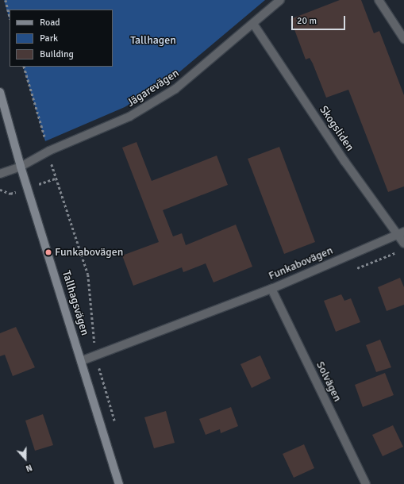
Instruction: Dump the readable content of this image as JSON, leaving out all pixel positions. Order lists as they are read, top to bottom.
{
  "streets": {
    "main road": ["Tallhagsvägen"],
    "street": [
      "Jägarevägen",
      "Skogsliden",
      "Funkabovägen",
      "Solvägen"
    ]
  },
  "crossings": [
    ["Jägarevägen", "Skogsliden"],
    ["Jägarevägen", "Tallhagsvägen"],
    ["Skogsliden", "Funkabovägen"],
    ["Funkabovägen", "Tallhagsvägen"],
    ["Funkabovägen", "Solvägen"]
  ],
  "parks": ["Tallhagen"],
  "places": ["Funkabovägen"],
  "legend": ["Road", "Park", "Building"],
  "scale_bar": "20 m",
  "north": "bottom"
}
